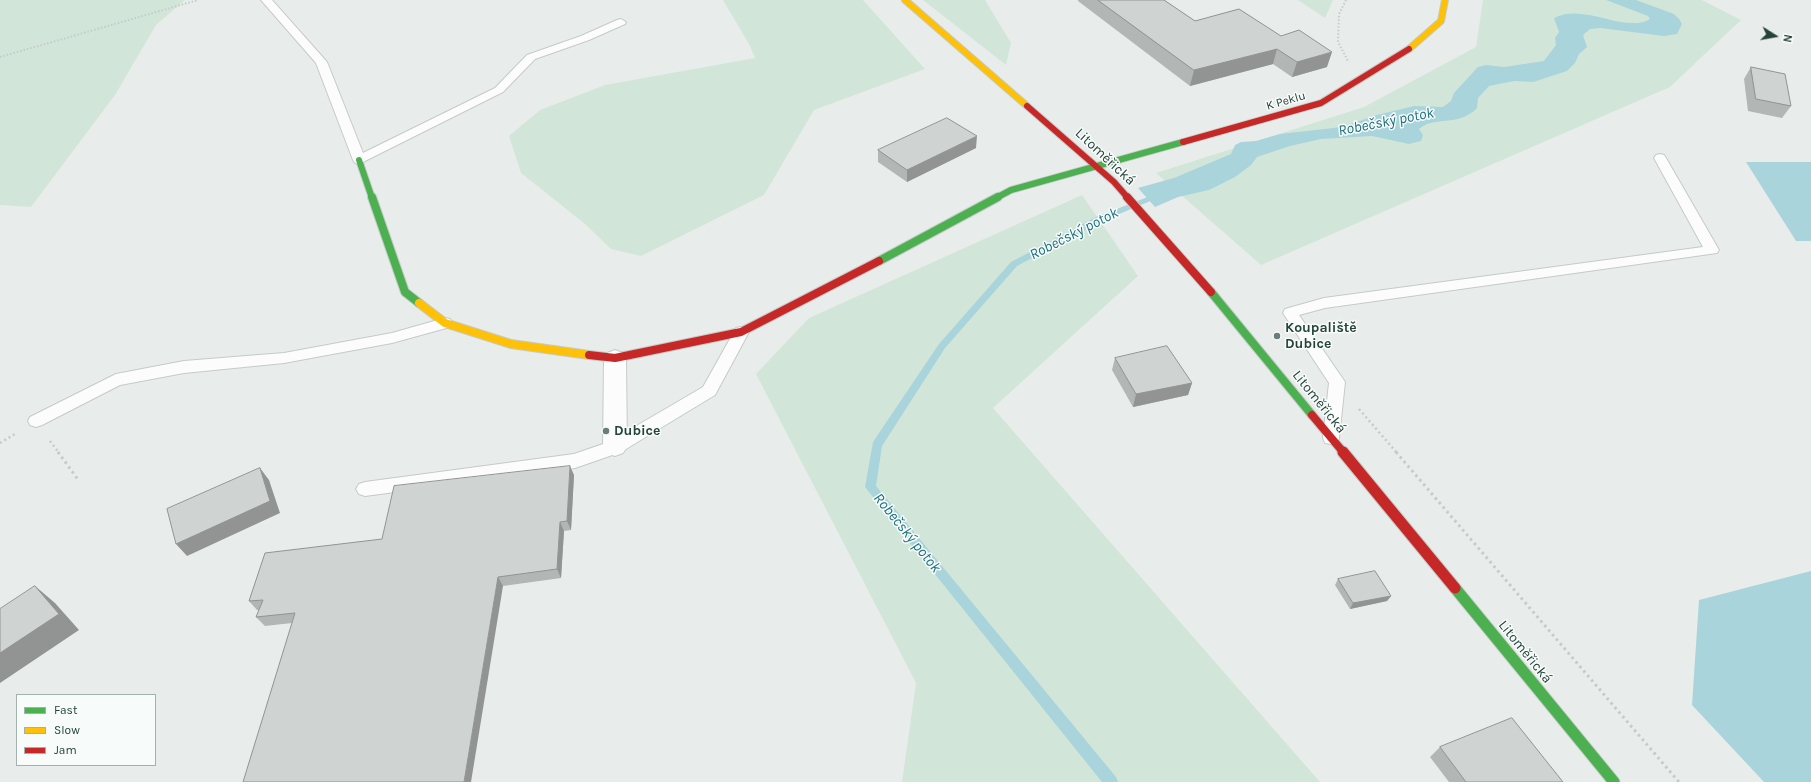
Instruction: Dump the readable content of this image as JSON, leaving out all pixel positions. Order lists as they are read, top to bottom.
{
  "streets": {
    "street": ["K Peklu", "Litoměřická"]
  },
  "crossings": [
    ["K Peklu", "Litoměřická"]
  ],
  "water": ["Robečský potok"],
  "places": ["Koupaliště Dubice", "Dubice"],
  "legend": ["Fast", "Slow", "Jam"],
  "north": "right"
}
